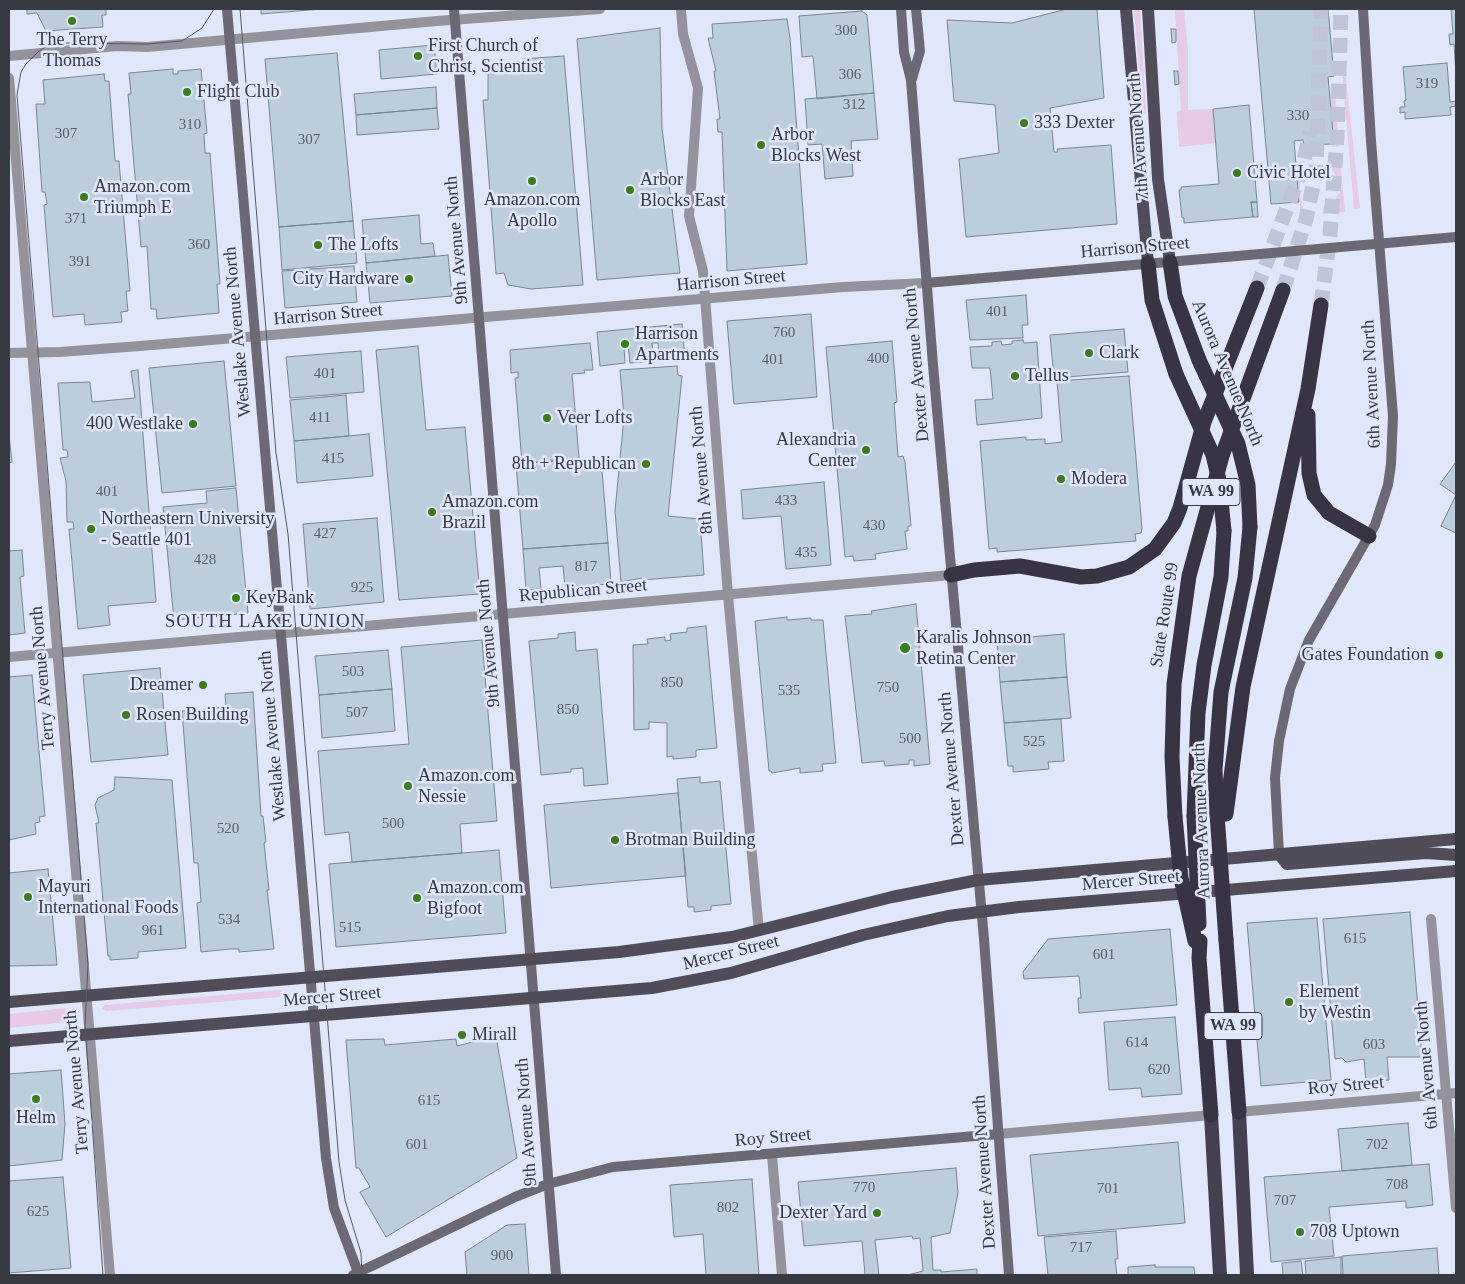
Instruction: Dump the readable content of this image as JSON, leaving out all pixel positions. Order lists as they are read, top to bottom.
{
  "streets": {
    "highway": ["Aurora Avenue North", "WA 99", "State Route 99"],
    "main road": [
      "7th Avenue North",
      "9th Avenue North",
      "Harrison Street",
      "Westlake Avenue North",
      "Dexter Avenue North",
      "6th Avenue North",
      "Mercer Street",
      "Roy Street"
    ],
    "street": ["8th Avenue North", "Republican Street", "Terry Avenue North"]
  },
  "crossings": [
    ["7th Avenue North", "Harrison Street"],
    ["7th Avenue North", "Aurora Avenue North"],
    ["9th Avenue North", "Harrison Street"],
    ["9th Avenue North", "Republican Street"],
    ["9th Avenue North", "Mercer Street"],
    ["9th Avenue North", "Roy Street"],
    ["Harrison Street", "Westlake Avenue North"],
    ["Harrison Street", "Dexter Avenue North"],
    ["Harrison Street", "Aurora Avenue North"],
    ["Harrison Street", "6th Avenue North"],
    ["Harrison Street", "8th Avenue North"],
    ["Harrison Street", "Terry Avenue North"],
    ["Westlake Avenue North", "Republican Street"],
    ["Westlake Avenue North", "Mercer Street"],
    ["Westlake Avenue North", "Roy Street"],
    ["Dexter Avenue North", "Republican Street"],
    ["Dexter Avenue North", "Mercer Street"],
    ["Dexter Avenue North", "Roy Street"],
    ["Aurora Avenue North", "WA 99"],
    ["Aurora Avenue North", "State Route 99"],
    ["Aurora Avenue North", "Roy Street"],
    ["6th Avenue North", "Mercer Street"],
    ["6th Avenue North", "Roy Street"],
    ["8th Avenue North", "Republican Street"],
    ["8th Avenue North", "Mercer Street"],
    ["Republican Street", "Terry Avenue North"],
    ["Terry Avenue North", "Mercer Street"]
  ],
  "districts": ["SOUTH LAKE UNION"],
  "places": [
    "The Terry Thomas",
    "First Church of Christ, Scientist",
    "Flight Club",
    "333 Dexter",
    "Arbor Blocks West",
    "Civic Hotel",
    "Amazon.com Apollo",
    "Arbor Blocks East",
    "Amazon.com Triumph E",
    "The Lofts",
    "City Hardware",
    "Harrison Apartments",
    "Clark",
    "Tellus",
    "Veer Lofts",
    "400 Westlake",
    "Alexandria Center",
    "8th + Republican",
    "Modera",
    "Amazon.com Brazil",
    "Northeastern University - Seattle 401",
    "KeyBank",
    "Karalis Johnson Retina Center",
    "Gates Foundation",
    "Dreamer",
    "Rosen Building",
    "Amazon.com Nessie",
    "Brotman Building",
    "Mayuri International Foods",
    "Amazon.com Bigfoot",
    "Element by Westin",
    "Mirall",
    "Helm",
    "Dexter Yard",
    "708 Uptown"
  ],
  "house_numbers": [
    "300",
    "306",
    "319",
    "312",
    "330",
    "310",
    "307",
    "307",
    "371",
    "360",
    "391",
    "401",
    "760",
    "400",
    "401",
    "401",
    "411",
    "415",
    "401",
    "433",
    "430",
    "427",
    "435",
    "428",
    "817",
    "925",
    "503",
    "850",
    "750",
    "535",
    "850",
    "507",
    "500",
    "525",
    "500",
    "520",
    "534",
    "515",
    "961",
    "615",
    "601",
    "614",
    "603",
    "620",
    "615",
    "601",
    "702",
    "708",
    "770",
    "701",
    "707",
    "802",
    "625",
    "717",
    "900"
  ]
}
